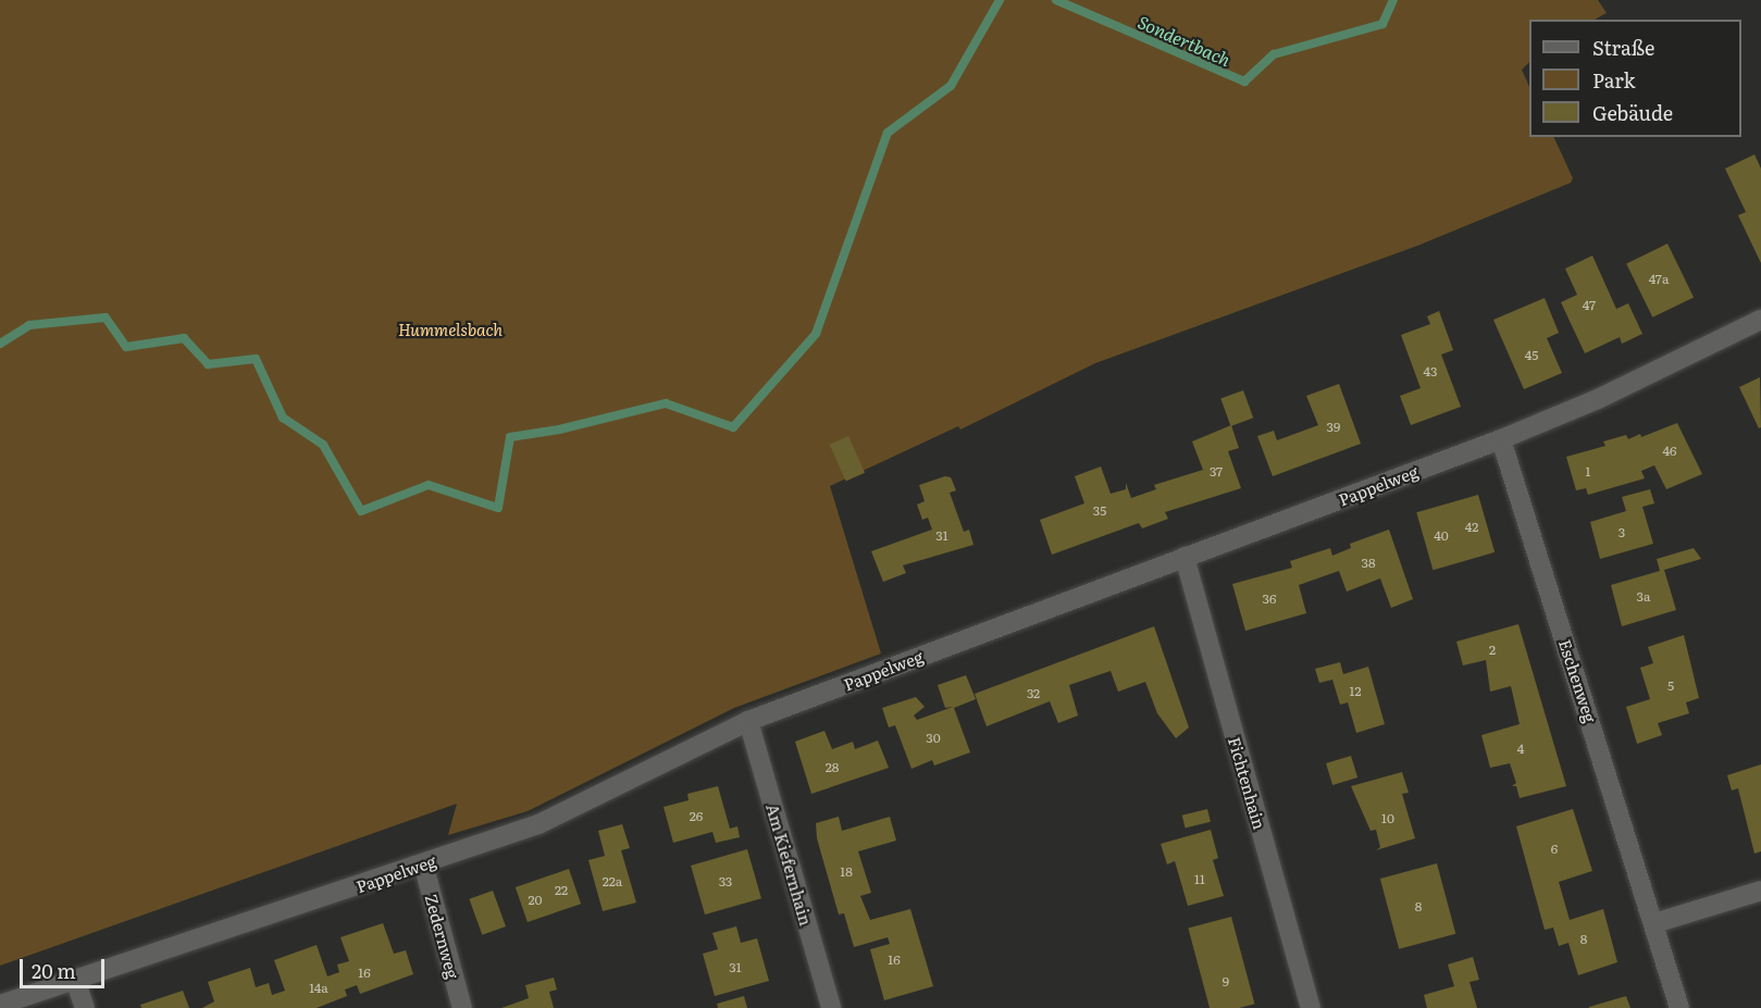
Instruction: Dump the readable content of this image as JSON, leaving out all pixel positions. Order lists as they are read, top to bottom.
{
  "streets": {
    "street": [
      "Pappelweg",
      "Eschenweg",
      "Fichtenhain",
      "Am Kiefernhain",
      "Zedernweg"
    ]
  },
  "crossings": [
    ["Pappelweg", "Eschenweg"],
    ["Pappelweg", "Fichtenhain"],
    ["Pappelweg", "Am Kiefernhain"],
    ["Pappelweg", "Zedernweg"]
  ],
  "water": ["Sondertbach"],
  "parks": ["Hummelsbach"],
  "house_numbers": [
    "47a",
    "47",
    "45",
    "43",
    "39",
    "46",
    "37",
    "1",
    "35",
    "42",
    "3",
    "31",
    "40",
    "38",
    "3a",
    "36",
    "2",
    "5",
    "12",
    "32",
    "30",
    "4",
    "28",
    "26",
    "10",
    "6",
    "18",
    "11",
    "22a",
    "33",
    "22",
    "20",
    "8",
    "8",
    "16",
    "31",
    "16",
    "9",
    "14a"
  ],
  "legend": ["Straße", "Park", "Gebäude"],
  "scale_bar": "20 m"
}
